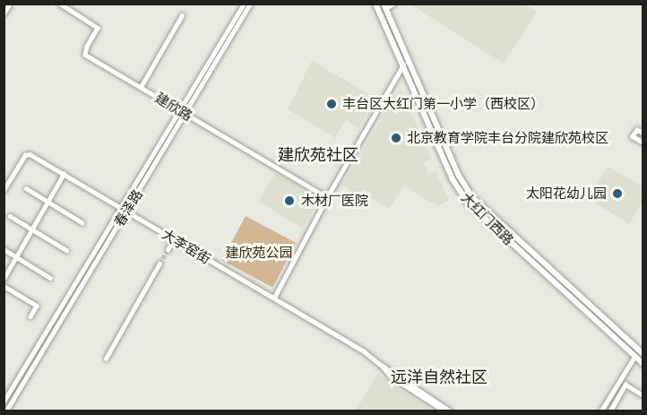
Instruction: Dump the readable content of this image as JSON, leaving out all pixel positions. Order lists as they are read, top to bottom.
{
  "streets": {
    "main road": ["大红门西路"],
    "street": ["建欣路", "春泽路", "大李窑街"]
  },
  "crossings": [
    ["建欣路", "春泽路"],
    ["春泽路", "大李窑街"]
  ],
  "districts": ["建欣苑社区", "远洋自然社区"],
  "parks": ["建欣苑公园"],
  "places": [
    "丰台区大红门第一小学（西校区）",
    "北京教育学院丰台分院建欣苑校区",
    "太阳花幼儿园",
    "木材厂医院"
  ]
}
